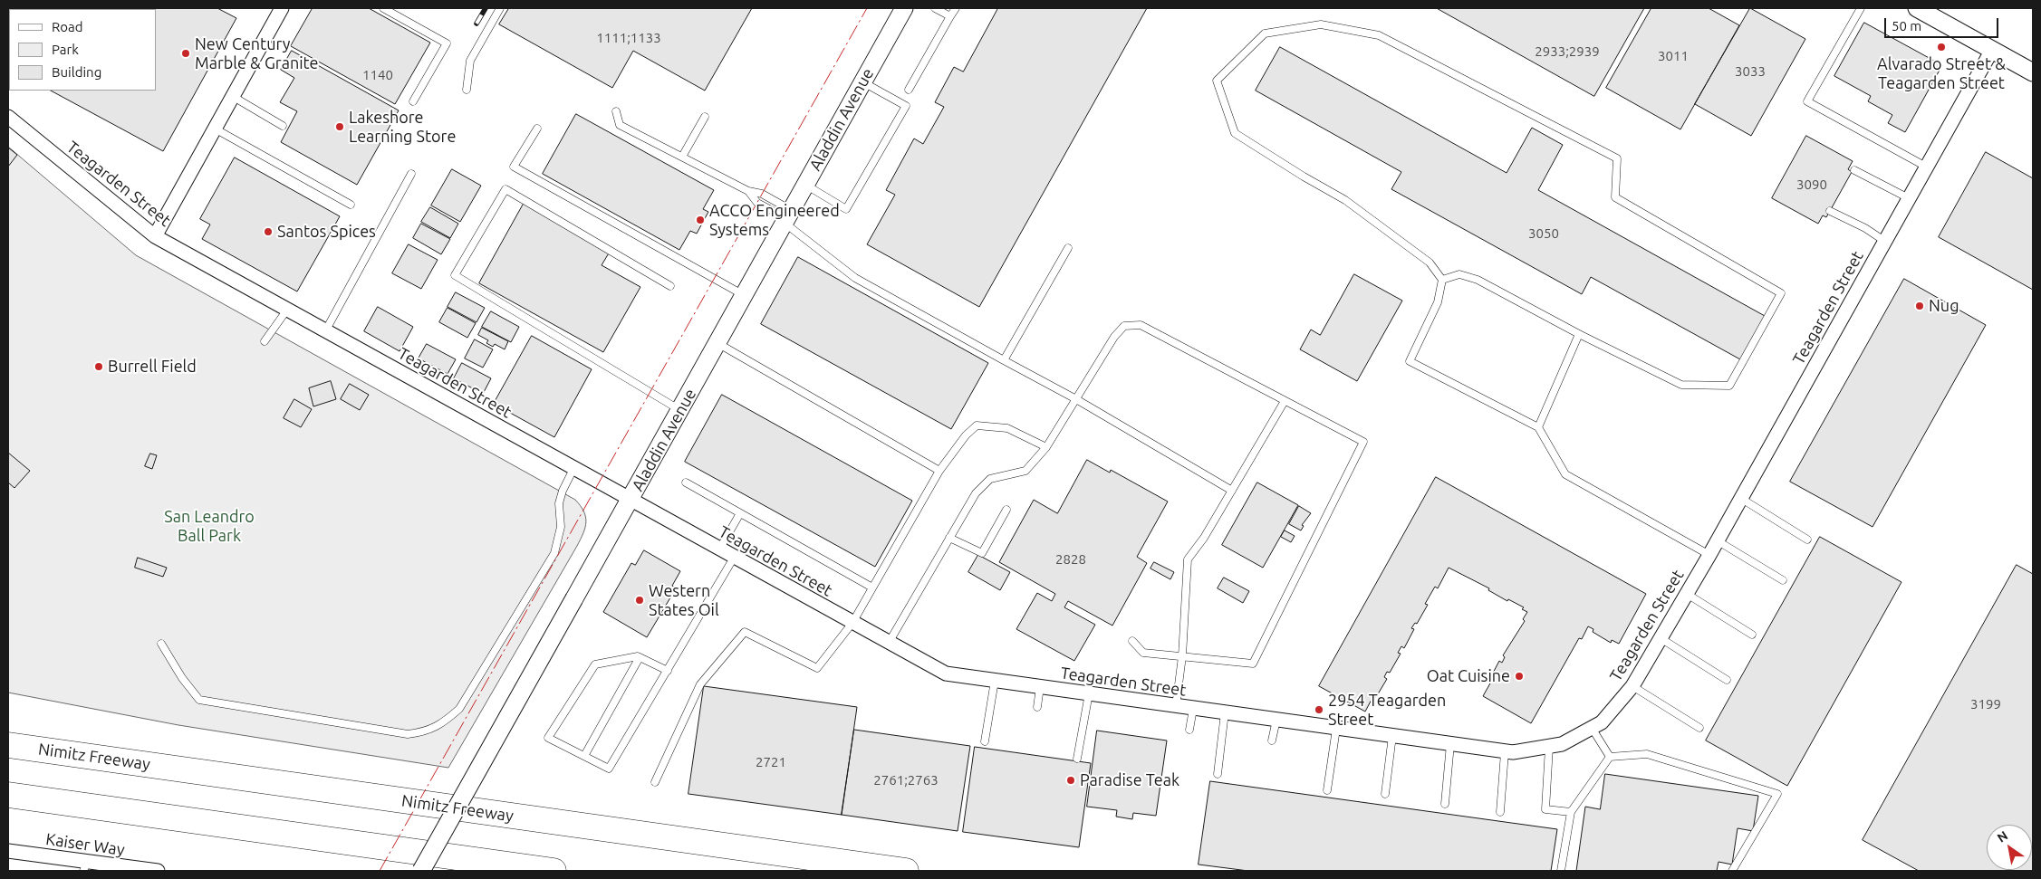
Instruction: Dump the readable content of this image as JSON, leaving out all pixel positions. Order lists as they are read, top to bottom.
{
  "streets": {
    "highway": ["Nimitz Freeway"],
    "street": ["Aladdin Avenue", "Teagarden Street", "Kaiser Way"]
  },
  "crossings": [
    ["Aladdin Avenue", "Teagarden Street"]
  ],
  "parks": ["San Leandro Ball Park"],
  "places": [
    "Alvarado Street & Teagarden Street",
    "New Century Marble & Granite",
    "Lakeshore Learning Store",
    "ACCO Engineered Systems",
    "Santos Spices",
    "Nug",
    "Burrell Field",
    "Western States Oil",
    "Oat Cuisine",
    "2954 Teagarden Street",
    "Paradise Teak"
  ],
  "house_numbers": [
    "1111;1133",
    "2933;2939",
    "3011",
    "3033",
    "1140",
    "3090",
    "3050",
    "2828",
    "3199",
    "2721",
    "2761;2763"
  ],
  "legend": ["Road", "Park", "Building"],
  "scale_bar": "50 m",
  "north": "top left"
}
